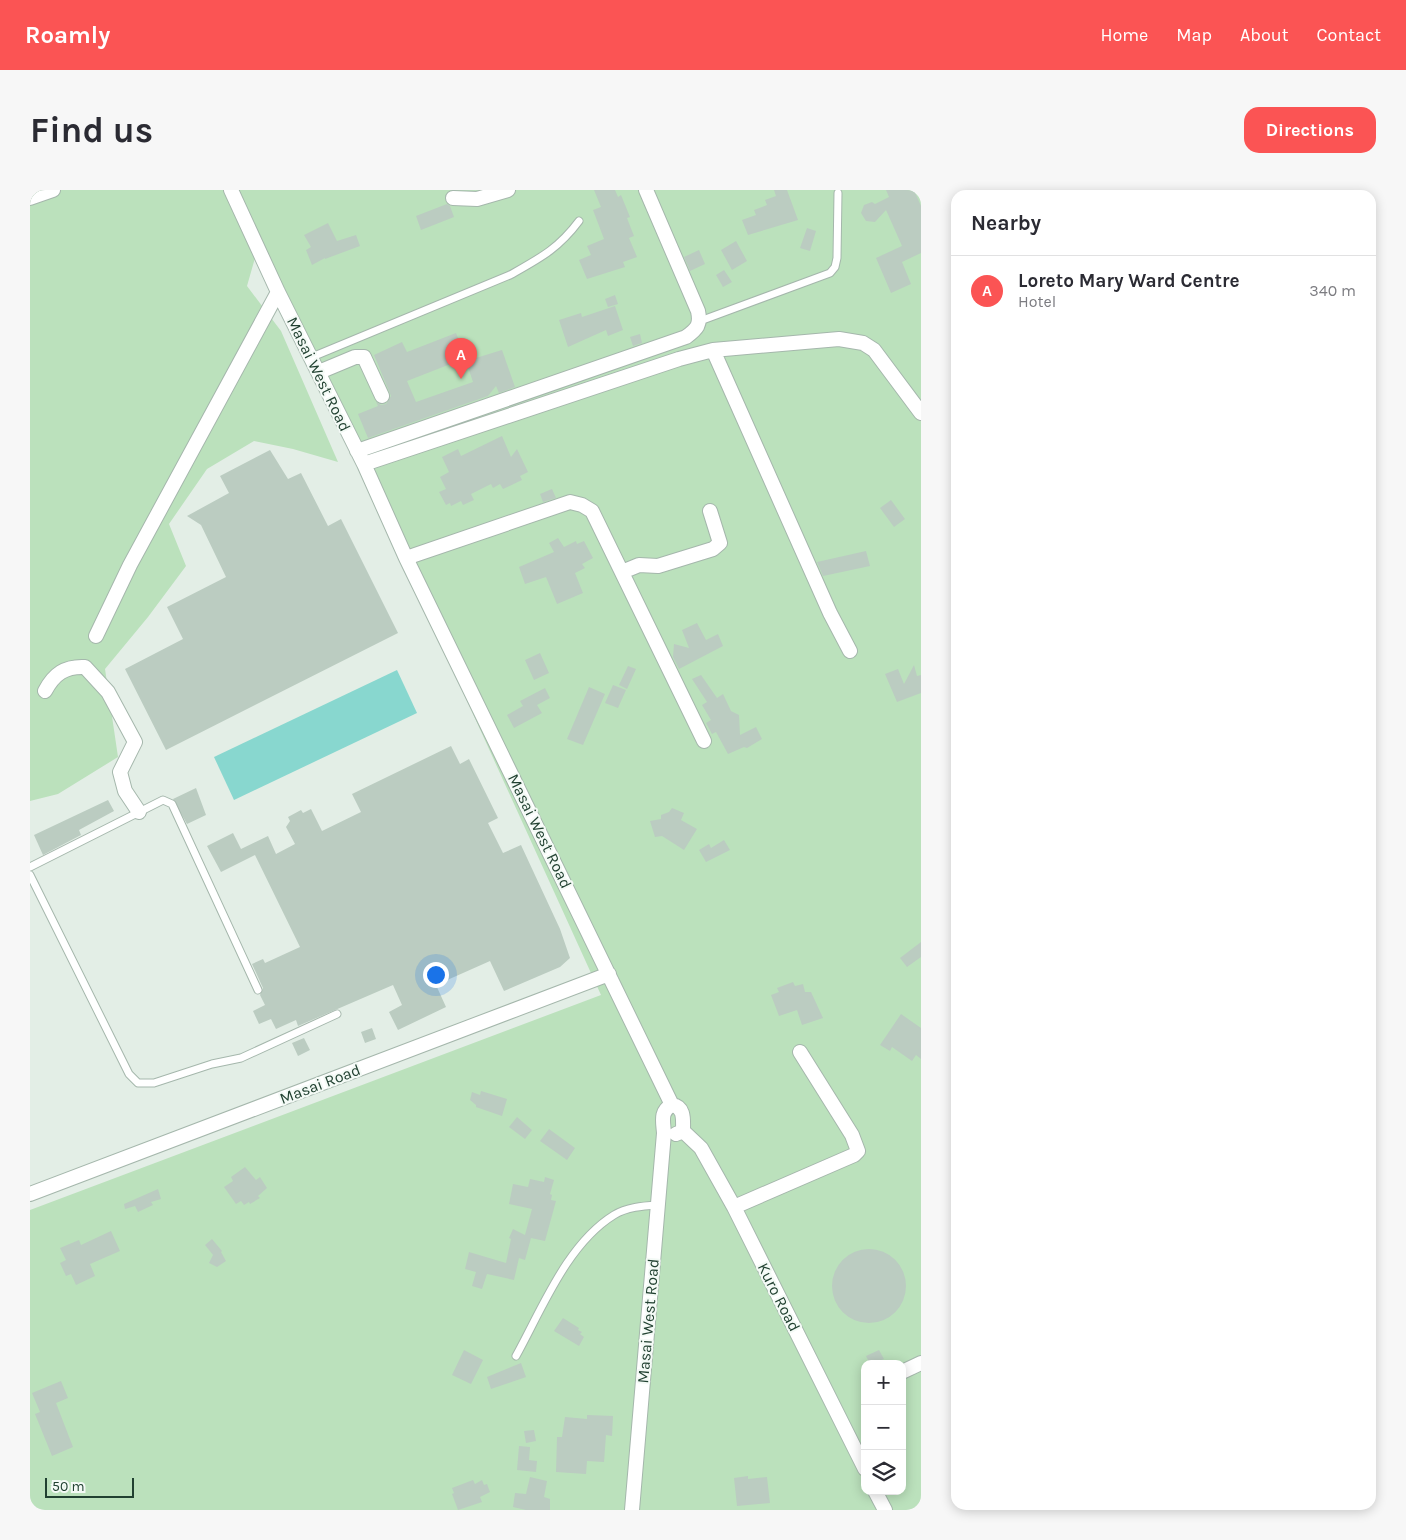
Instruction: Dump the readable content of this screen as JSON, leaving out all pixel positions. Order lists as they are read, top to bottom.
{
  "streets": {
    "street": ["Masai West Road", "Masai Road", "Kuro Road"]
  },
  "crossings": [
    ["Masai West Road", "Masai Road"],
    ["Masai West Road", "Kuro Road"]
  ],
  "scale_bar": "50 m",
  "page": {
    "header": "Roamly",
    "nav": [
      "Home",
      "Map",
      "About",
      "Contact"
    ],
    "buttons": "Directions",
    "title": "Find us",
    "heading": "Nearby",
    "list": [
      {
        "mark": "A",
        "name": "Loreto Mary Ward Centre",
        "note": "Hotel",
        "value": "340 m"
      }
    ],
    "pins": "A",
    "map_buttons": ["+", "−"],
    "scale": "50 m"
  }
}
